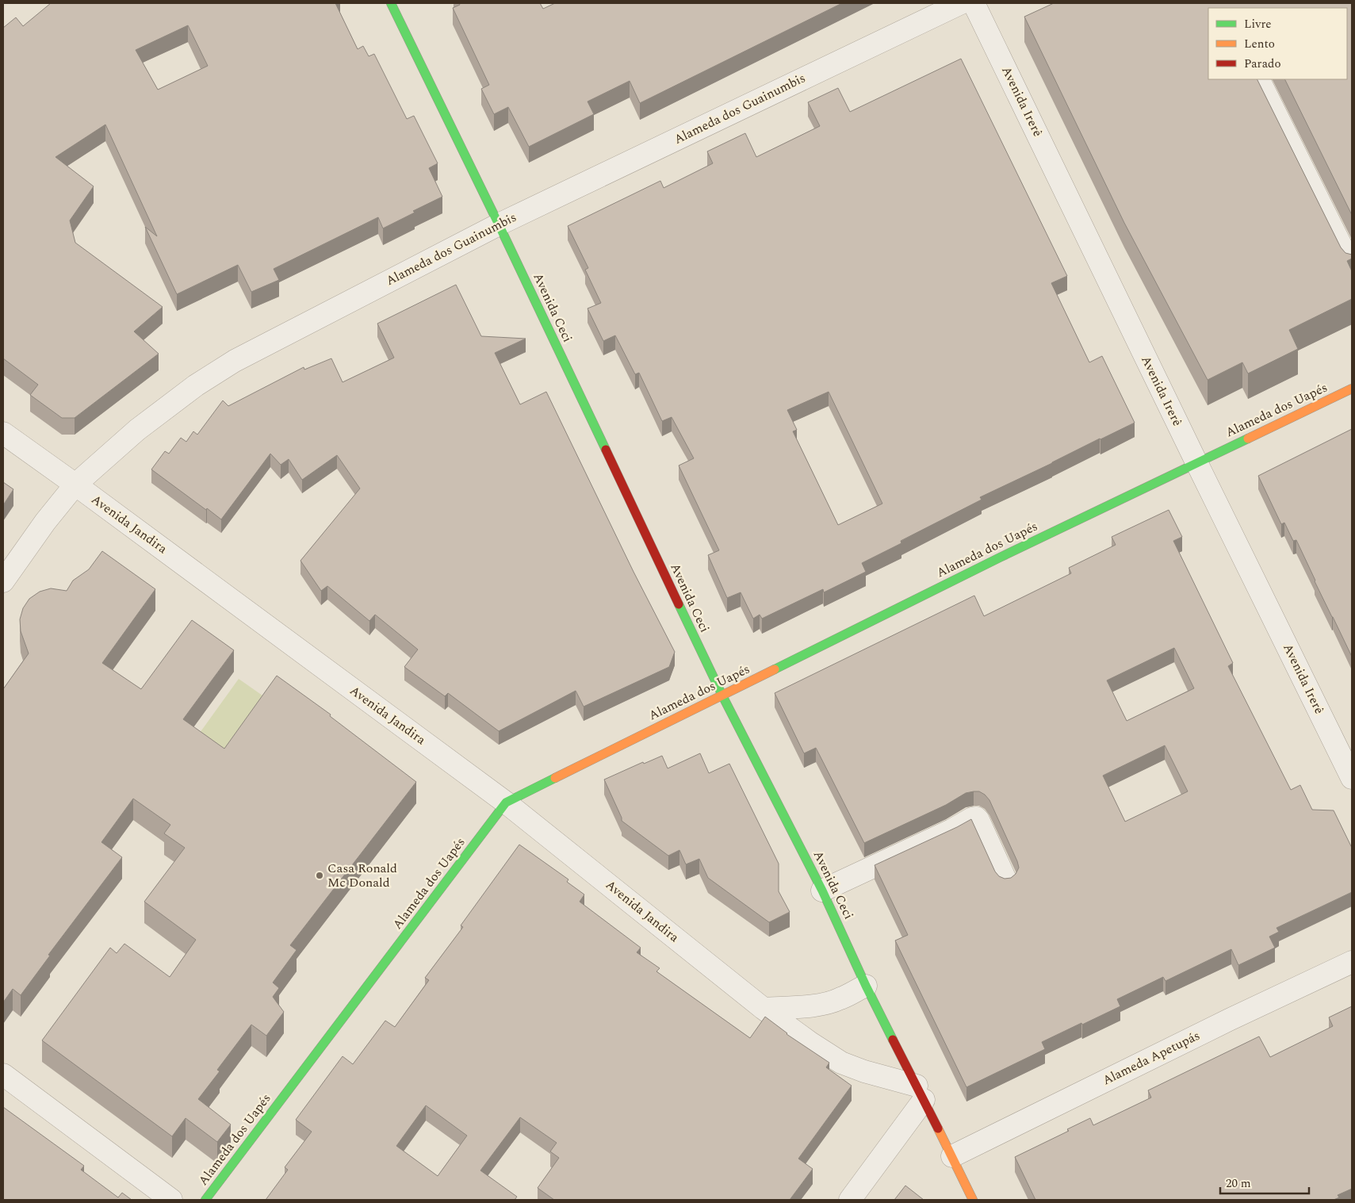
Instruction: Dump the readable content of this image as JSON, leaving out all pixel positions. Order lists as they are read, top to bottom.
{
  "streets": {
    "street": [
      "Avenida Irerê",
      "Alameda dos Guainumbis",
      "Avenida Ceci",
      "Alameda dos Uapés",
      "Avenida Jandira",
      "Alameda Apetupás"
    ]
  },
  "crossings": [
    ["Avenida Irerê", "Alameda dos Uapés"],
    ["Alameda dos Guainumbis", "Avenida Ceci"],
    ["Alameda dos Guainumbis", "Avenida Jandira"],
    ["Avenida Ceci", "Alameda dos Uapés"],
    ["Avenida Ceci", "Avenida Jandira"],
    ["Avenida Ceci", "Alameda Apetupás"],
    ["Alameda dos Uapés", "Avenida Jandira"]
  ],
  "places": ["Casa Ronald Mc Donald"],
  "legend": ["Livre", "Lento", "Parado"],
  "scale_bar": "20 m"
}
